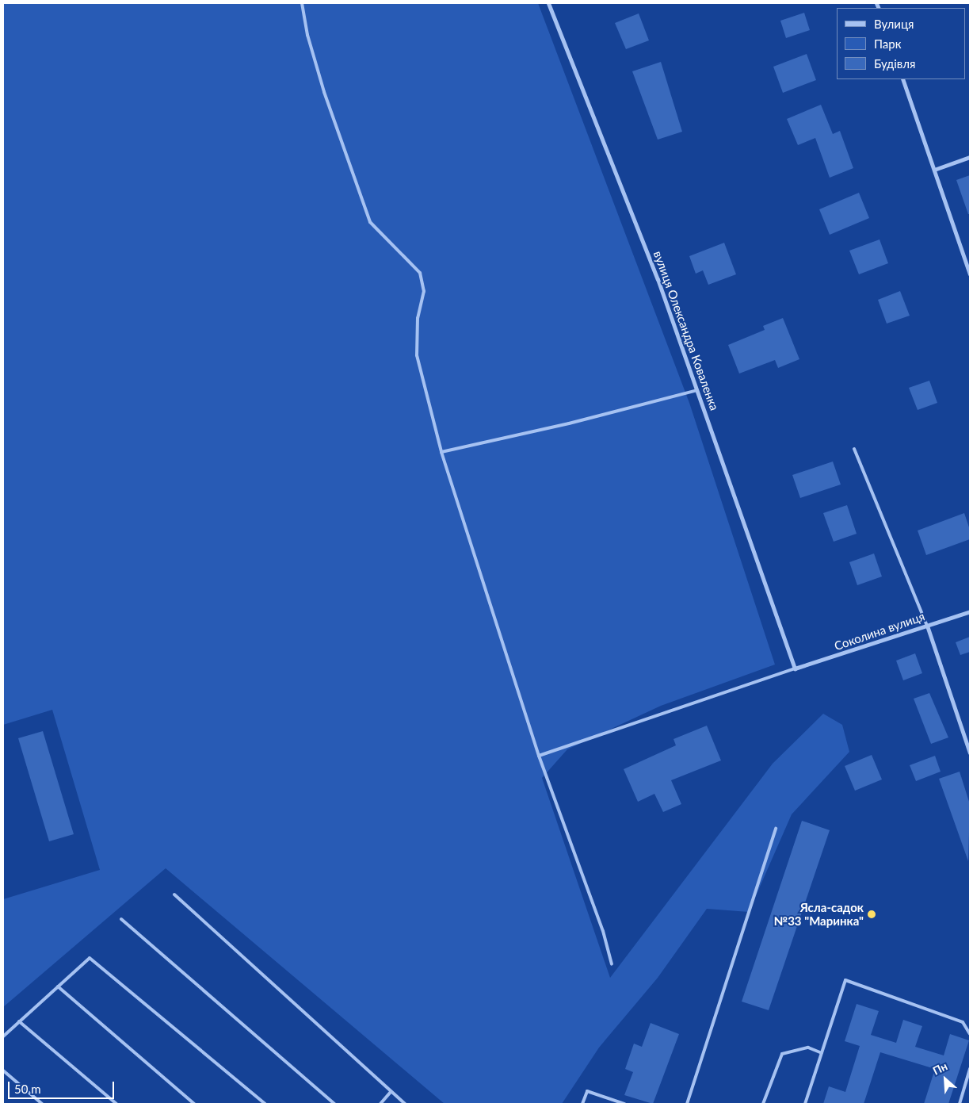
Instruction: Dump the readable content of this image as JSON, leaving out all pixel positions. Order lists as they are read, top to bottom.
{
  "streets": {
    "street": ["вулиця Олександра Коваленка", "Соколина вулиця"]
  },
  "crossings": [
    ["вулиця Олександра Коваленка", "Соколина вулиця"]
  ],
  "places": ["Ясла-садок №33 \"Маринка\""],
  "legend": ["Вулиця", "Парк", "Будівля"],
  "scale_bar": "50 m",
  "north": "top left"
}
